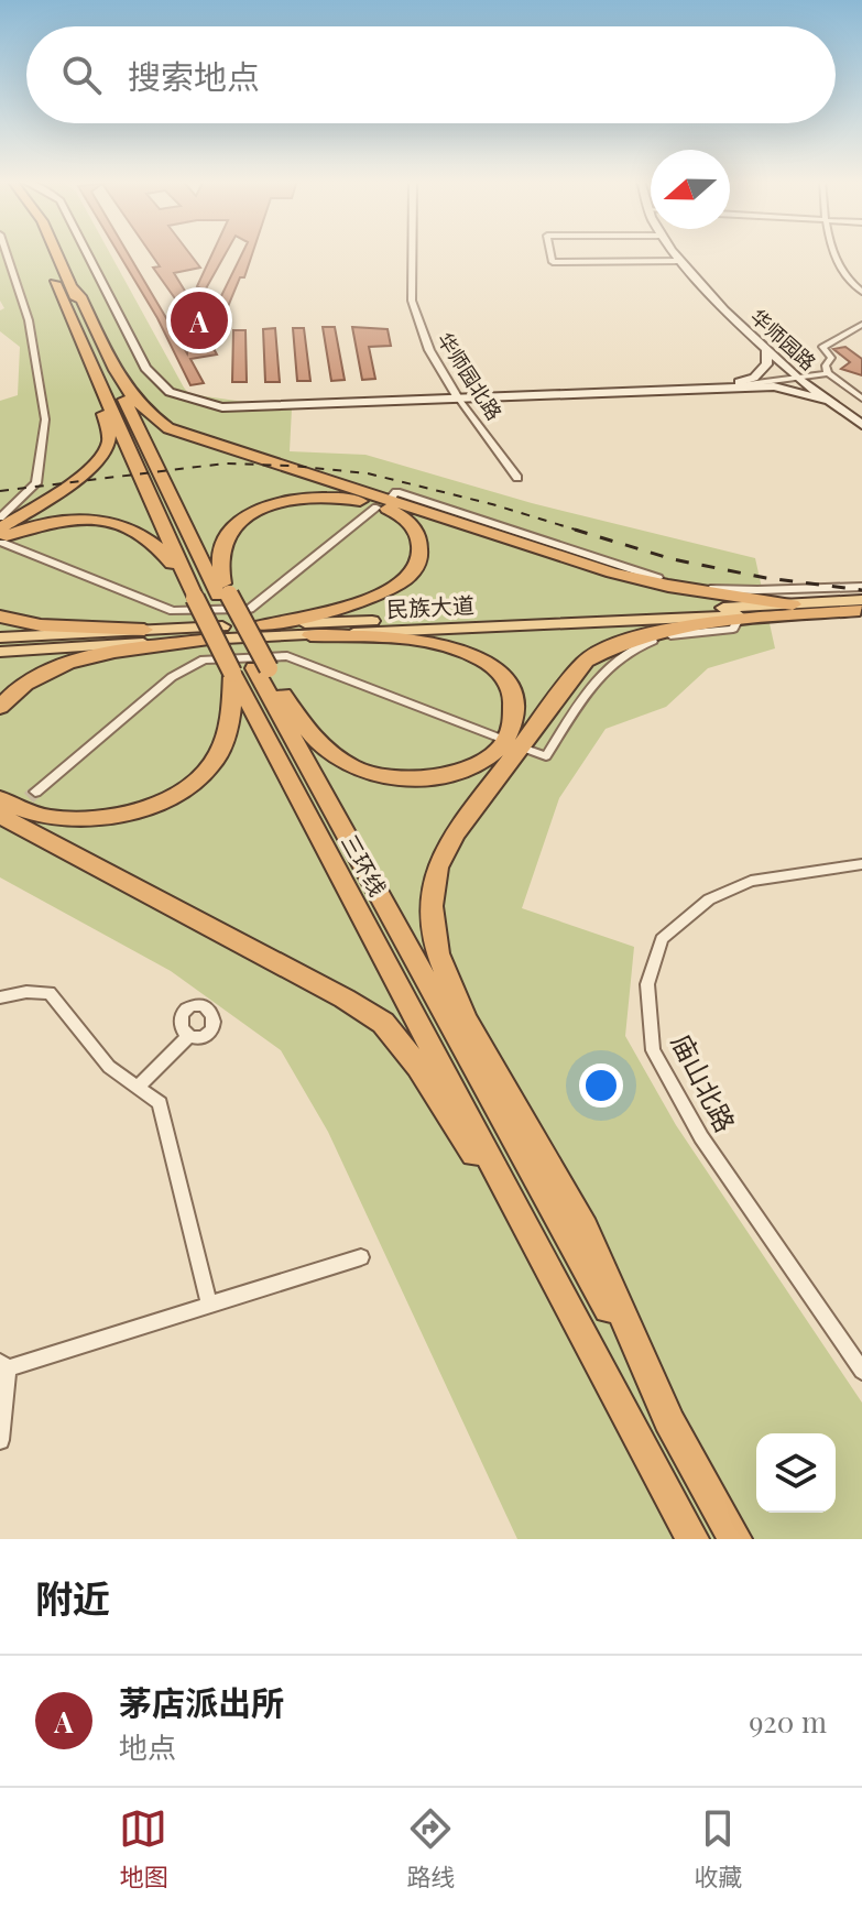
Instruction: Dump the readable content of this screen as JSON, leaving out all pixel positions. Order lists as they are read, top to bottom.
{
  "streets": {
    "highway": ["三环线"],
    "main road": ["华师园路", "民族大道"],
    "street": ["华师园北路", "庙山北路"]
  },
  "north": "left",
  "page": {
    "search": "搜索地点",
    "pins": "A",
    "heading": "附近",
    "list": [
      {
        "mark": "A",
        "name": "茅店派出所",
        "note": "地点",
        "value": "920 m"
      }
    ],
    "nav": ["地图", "路线", "收藏"]
  }
}
